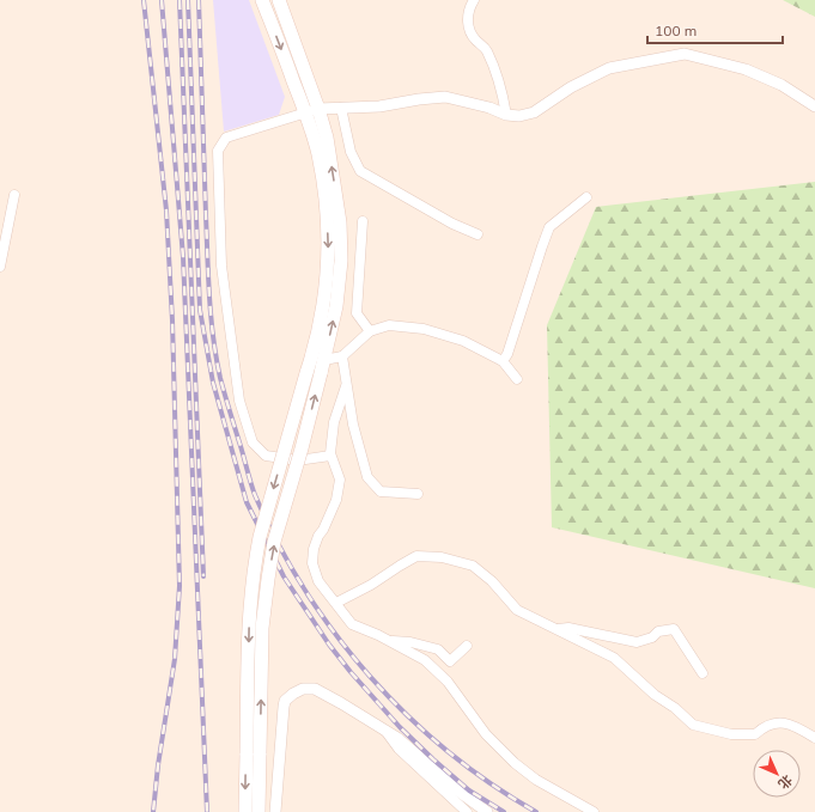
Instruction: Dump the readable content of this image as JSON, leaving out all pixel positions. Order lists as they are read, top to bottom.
{
  "scale_bar": "100 m",
  "north": "bottom right"
}
